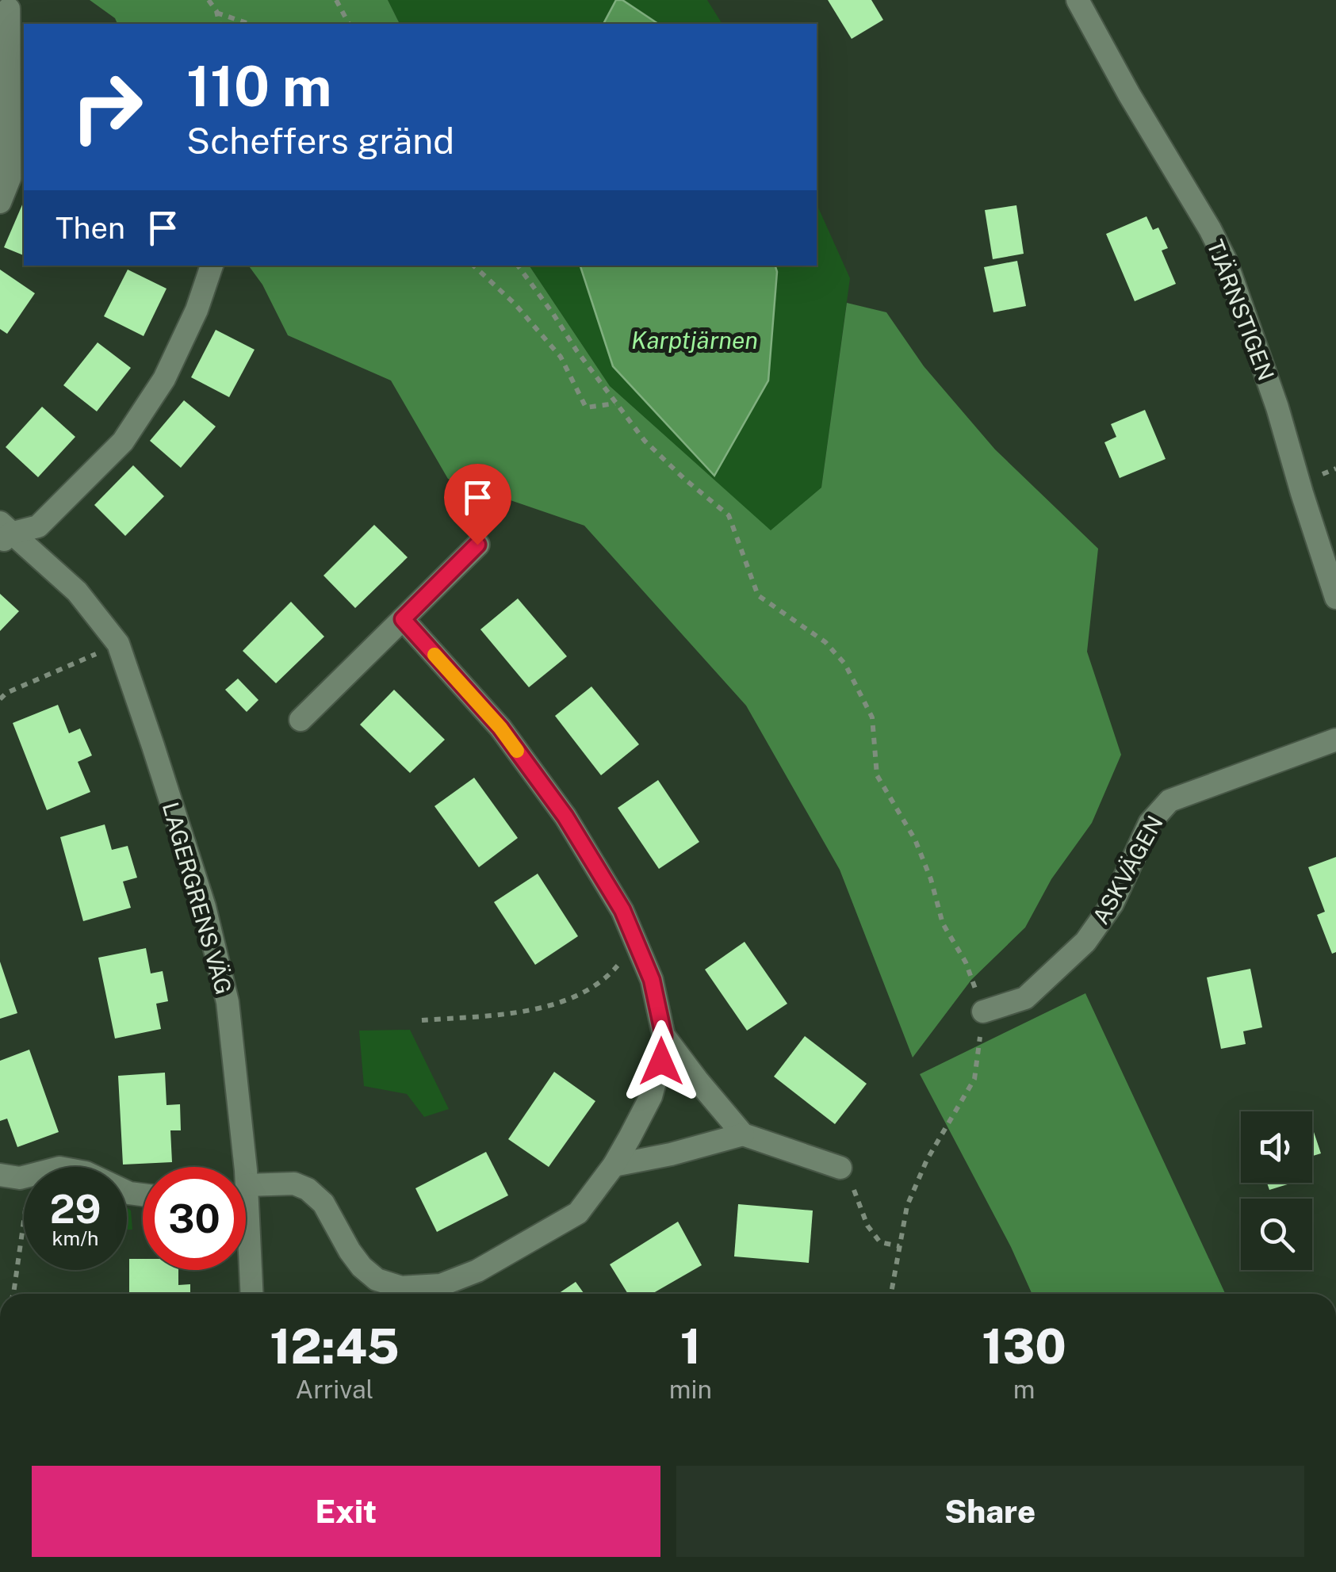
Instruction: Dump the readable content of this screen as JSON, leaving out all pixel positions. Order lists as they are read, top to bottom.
{
  "streets": {
    "street": ["TJÄRNSTIGEN", "ASKVÄGEN", "LAGERGRENS VÄG"]
  },
  "water": ["Karptjärnen"],
  "page": {
    "turn": ["110 m", "Scheffers gränd"],
    "then": "Then",
    "speed": "29 km/h",
    "limit": "30",
    "eta": [
      "12:45",
      "Arrival",
      "1",
      "min",
      "130",
      "m"
    ],
    "buttons": ["Exit", "Share"]
  }
}
